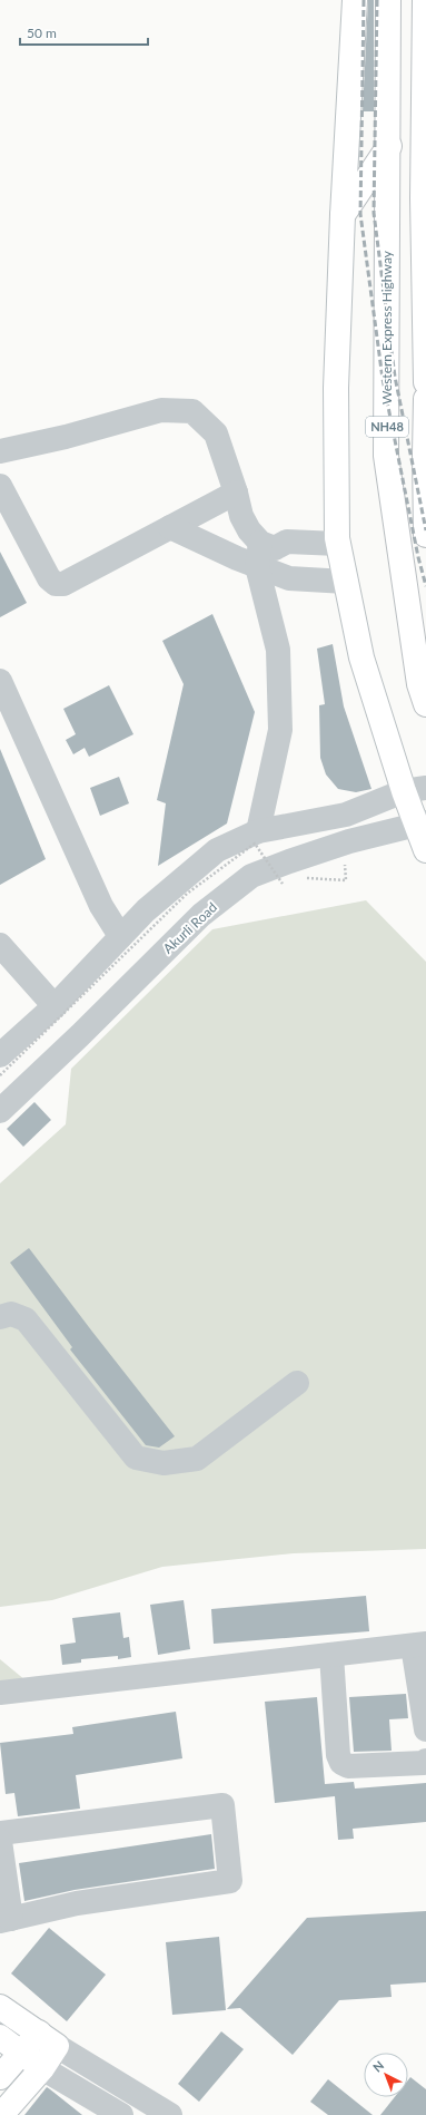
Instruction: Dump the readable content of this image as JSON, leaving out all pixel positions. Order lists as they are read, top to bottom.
{
  "streets": {
    "main road": ["Western Express Highway", "NH48"],
    "street": ["Akurli Road"]
  },
  "scale_bar": "50 m",
  "north": "top left"
}
